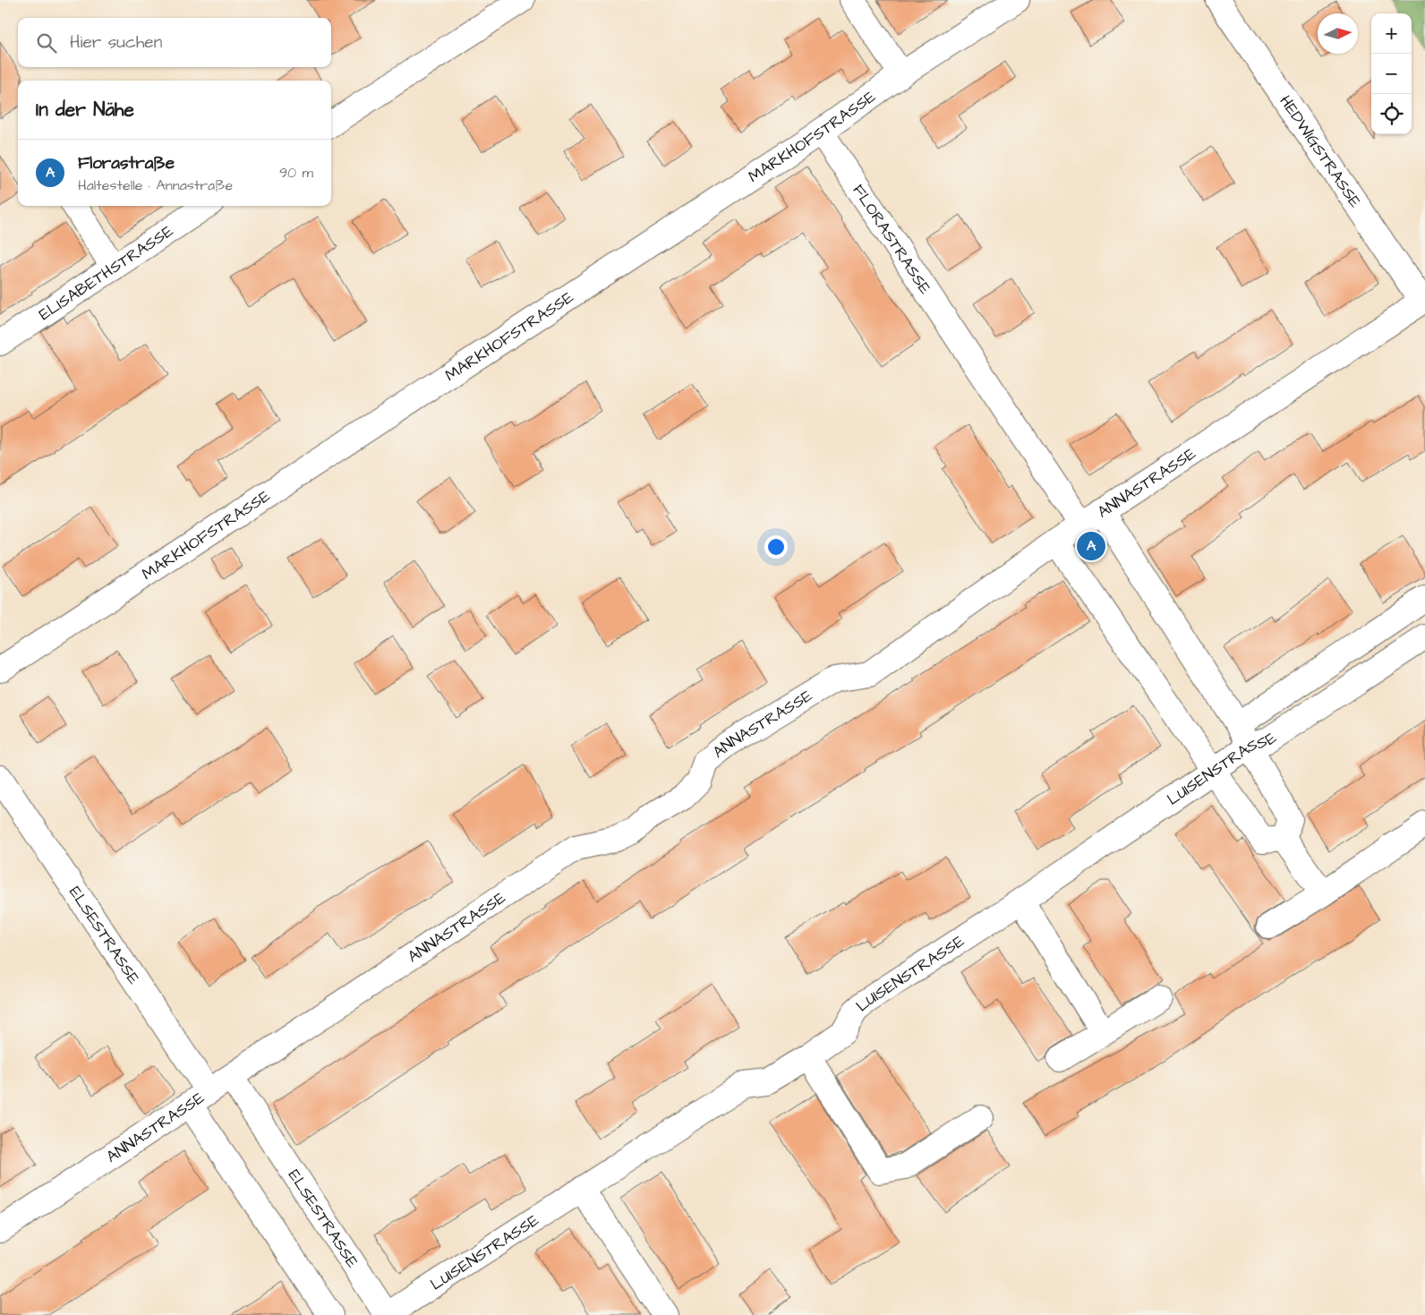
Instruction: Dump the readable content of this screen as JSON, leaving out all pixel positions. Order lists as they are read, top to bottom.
{
  "streets": {
    "street": [
      "MARKHOFSTRASSE",
      "HEDWIGSTRASSE",
      "FLORASTRASSE",
      "ELISABETHSTRASSE",
      "ANNASTRASSE",
      "LUISENSTRASSE",
      "ELSESTRASSE"
    ]
  },
  "crossings": [
    ["MARKHOFSTRASSE", "FLORASTRASSE"],
    ["HEDWIGSTRASSE", "ANNASTRASSE"],
    ["FLORASTRASSE", "ANNASTRASSE"],
    ["ANNASTRASSE", "ELSESTRASSE"],
    ["LUISENSTRASSE", "ELSESTRASSE"]
  ],
  "north": "right",
  "page": {
    "map_buttons": ["+", "−"],
    "search": "Hier suchen",
    "heading": "In der Nähe",
    "list": [
      {
        "mark": "A",
        "name": "Florastraße",
        "note": "Haltestelle · Annastraße",
        "value": "90 m"
      }
    ],
    "pins": "A"
  }
}
